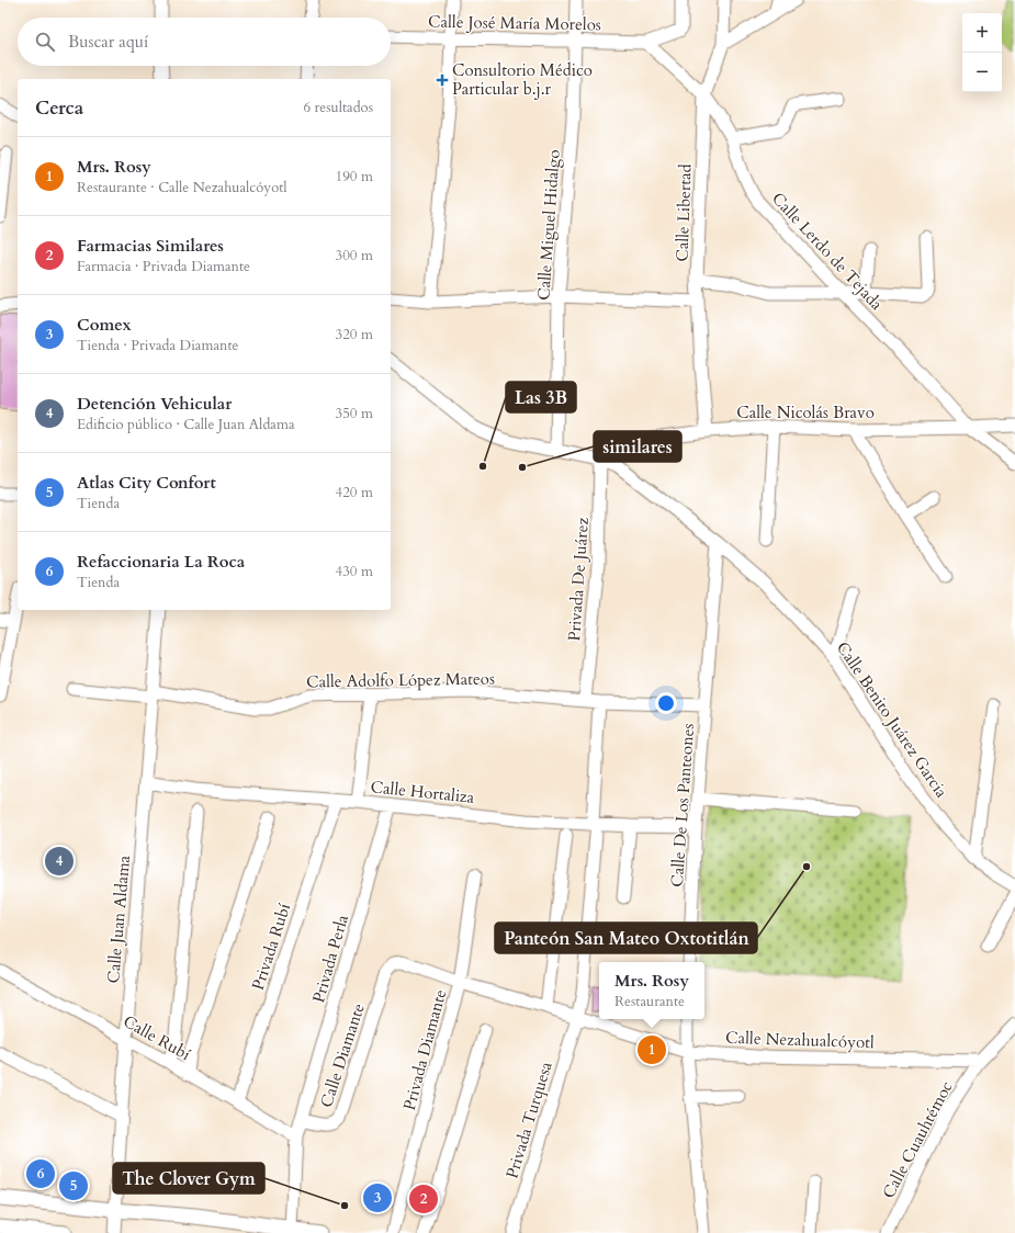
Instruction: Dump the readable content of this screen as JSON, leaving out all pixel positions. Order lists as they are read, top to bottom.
{
  "streets": {
    "street": [
      "Calle José María Morelos",
      "Calle Libertad",
      "Calle Miguel Hidalgo",
      "Calle Lerdo de Tejada",
      "Calle Nicolás Bravo",
      "Privada De Juárez",
      "Calle Adolfo López Mateos",
      "Calle Benito Juárez Garcia",
      "Calle Hortaliza",
      "Calle De Los Panteones",
      "Calle Juan Aldama",
      "Privada Rubí",
      "Privada Perla",
      "Calle Rubí",
      "Calle Nezahualcóyotl",
      "Privada Diamante",
      "Calle Diamante",
      "Privada Turquesa",
      "Calle Cuauhtémoc"
    ]
  },
  "crossings": [
    ["Calle José María Morelos", "Calle Miguel Hidalgo"],
    ["Calle José María Morelos", "Calle Lerdo de Tejada"],
    ["Calle Libertad", "Calle Lerdo de Tejada"],
    ["Calle Libertad", "Calle Nicolás Bravo"],
    ["Calle Miguel Hidalgo", "Calle Benito Juárez Garcia"],
    ["Calle Lerdo de Tejada", "Calle Nicolás Bravo"],
    ["Calle Nicolás Bravo", "Privada De Juárez"],
    ["Calle Nicolás Bravo", "Calle Benito Juárez Garcia"],
    ["Privada De Juárez", "Calle Adolfo López Mateos"],
    ["Privada De Juárez", "Calle Benito Juárez Garcia"],
    ["Calle Adolfo López Mateos", "Calle De Los Panteones"],
    ["Calle Adolfo López Mateos", "Calle Juan Aldama"],
    ["Calle Adolfo López Mateos", "Privada Turquesa"],
    ["Calle Benito Juárez Garcia", "Calle De Los Panteones"],
    ["Calle Hortaliza", "Calle De Los Panteones"],
    ["Calle Hortaliza", "Calle Juan Aldama"],
    ["Calle Hortaliza", "Privada Rubí"],
    ["Calle Hortaliza", "Privada Perla"],
    ["Calle Hortaliza", "Privada Turquesa"],
    ["Calle Juan Aldama", "Calle Rubí"],
    ["Privada Rubí", "Calle Rubí"],
    ["Privada Perla", "Calle Diamante"],
    ["Calle Rubí", "Calle Diamante"],
    ["Calle Nezahualcóyotl", "Privada Diamante"],
    ["Calle Nezahualcóyotl", "Calle Diamante"],
    ["Calle Nezahualcóyotl", "Privada Turquesa"],
    ["Calle Nezahualcóyotl", "Calle Cuauhtémoc"]
  ],
  "places": {
    "health": ["Consultorio Médico Particular b.j.r"],
    "other": [
      "Las 3B",
      "similares",
      "Panteón San Mateo Oxtotitlán",
      "The Clover Gym"
    ]
  },
  "page": {
    "map_buttons": ["+", "−"],
    "search": "Buscar aquí",
    "heading": ["Cerca", "6 resultados"],
    "list": [
      {
        "mark": "1",
        "name": "Mrs. Rosy",
        "note": "Restaurante · Calle Nezahualcóyotl",
        "value": "190 m"
      },
      {
        "mark": "2",
        "name": "Farmacias Similares",
        "note": "Farmacia · Privada Diamante",
        "value": "300 m"
      },
      {
        "mark": "3",
        "name": "Comex",
        "note": "Tienda · Privada Diamante",
        "value": "320 m"
      },
      {
        "mark": "4",
        "name": "Detención Vehicular",
        "note": "Edificio público · Calle Juan Aldama",
        "value": "350 m"
      },
      {
        "mark": "5",
        "name": "Atlas City Confort",
        "note": "Tienda",
        "value": "420 m"
      },
      {
        "mark": "6",
        "name": "Refaccionaria La Roca",
        "note": "Tienda",
        "value": "430 m"
      }
    ],
    "pins": [
      "4",
      "1",
      "6",
      "5",
      "3",
      "2"
    ],
    "popup": ["Mrs. Rosy", "Restaurante"]
  }
}
